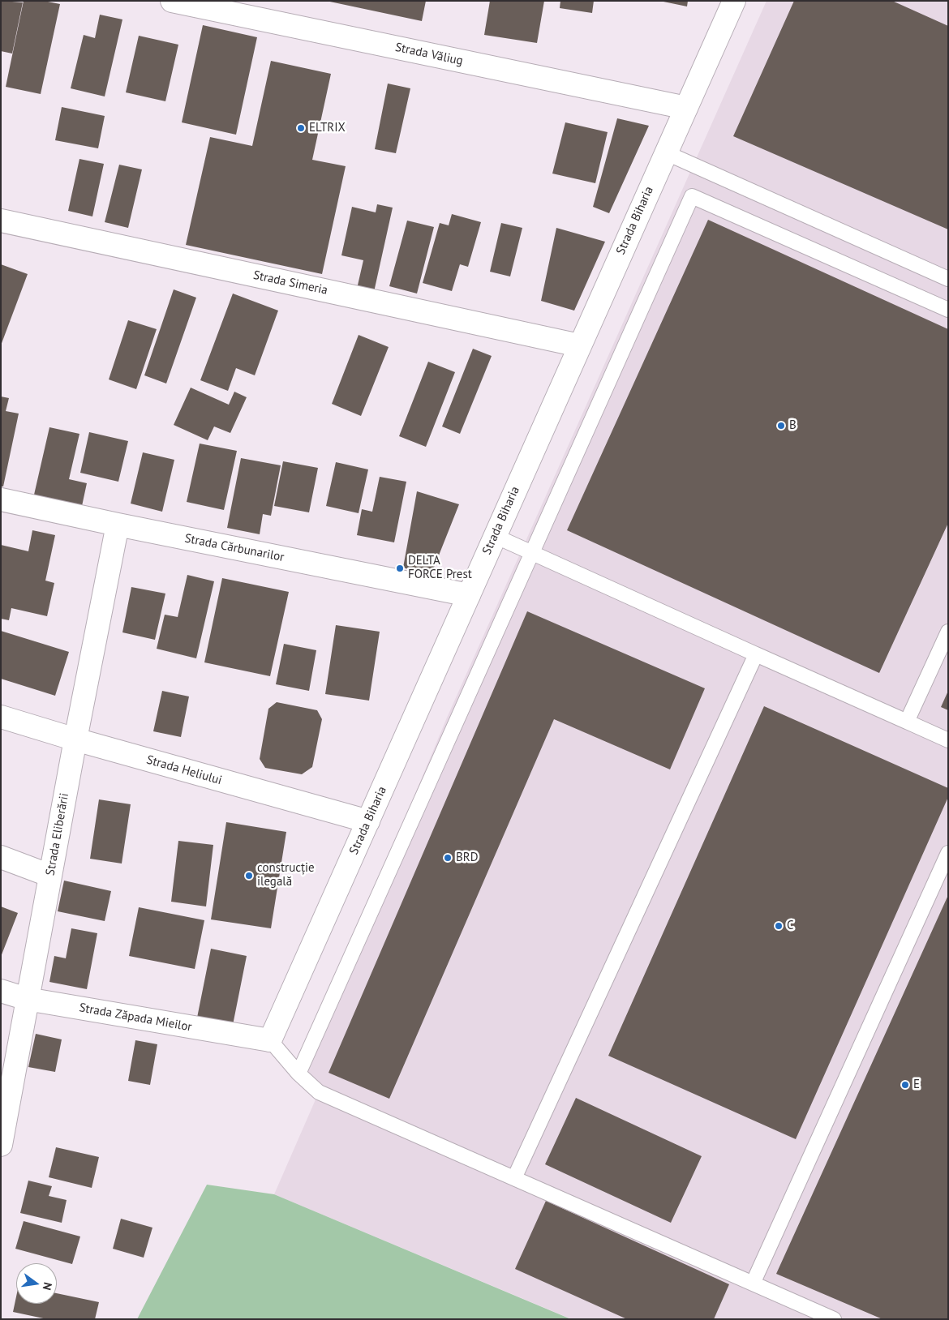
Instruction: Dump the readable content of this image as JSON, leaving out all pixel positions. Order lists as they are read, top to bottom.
{
  "streets": {
    "street": [
      "Strada Văliug",
      "Strada Biharia",
      "Strada Simeria",
      "Strada Cărbunarilor",
      "Strada Heliului",
      "Strada Eliberării",
      "Strada Zăpada Mieilor"
    ]
  },
  "crossings": [
    ["Strada Văliug", "Strada Biharia"],
    ["Strada Biharia", "Strada Simeria"],
    ["Strada Biharia", "Strada Cărbunarilor"],
    ["Strada Biharia", "Strada Heliului"],
    ["Strada Biharia", "Strada Zăpada Mieilor"],
    ["Strada Cărbunarilor", "Strada Eliberării"],
    ["Strada Heliului", "Strada Eliberării"],
    ["Strada Eliberării", "Strada Zăpada Mieilor"]
  ],
  "places": [
    "ELTRIX",
    "B",
    "DELTA FORCE Prest",
    "BRD",
    "construcție ilegală",
    "C",
    "E"
  ],
  "north": "right"
}
